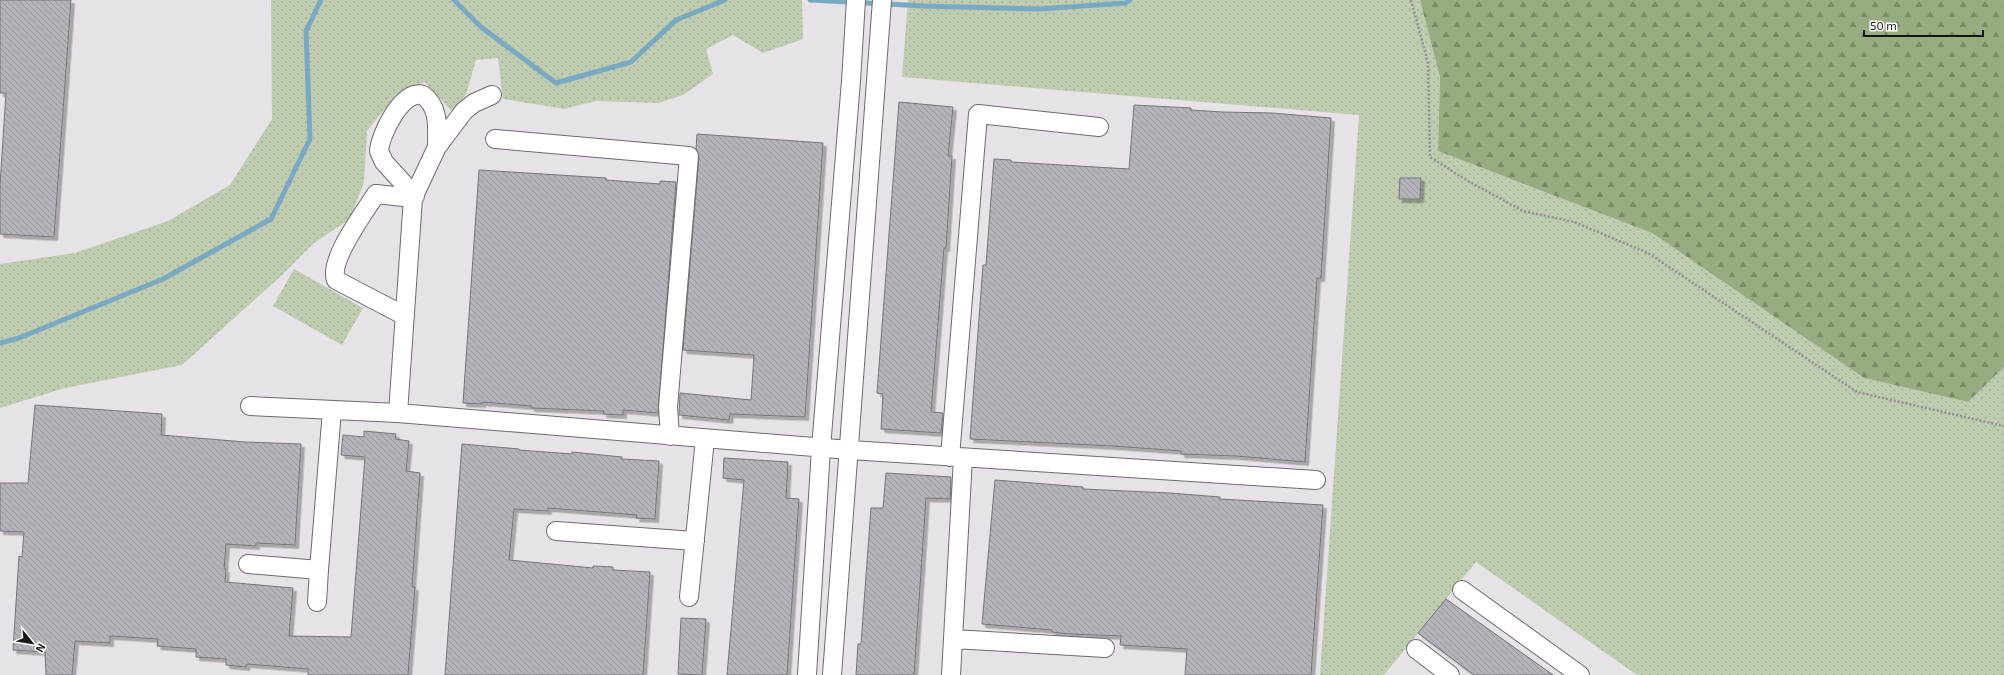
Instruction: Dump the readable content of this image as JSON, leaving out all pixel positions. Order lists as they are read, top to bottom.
{
  "scale_bar": "50 m",
  "north": "bottom right"
}
